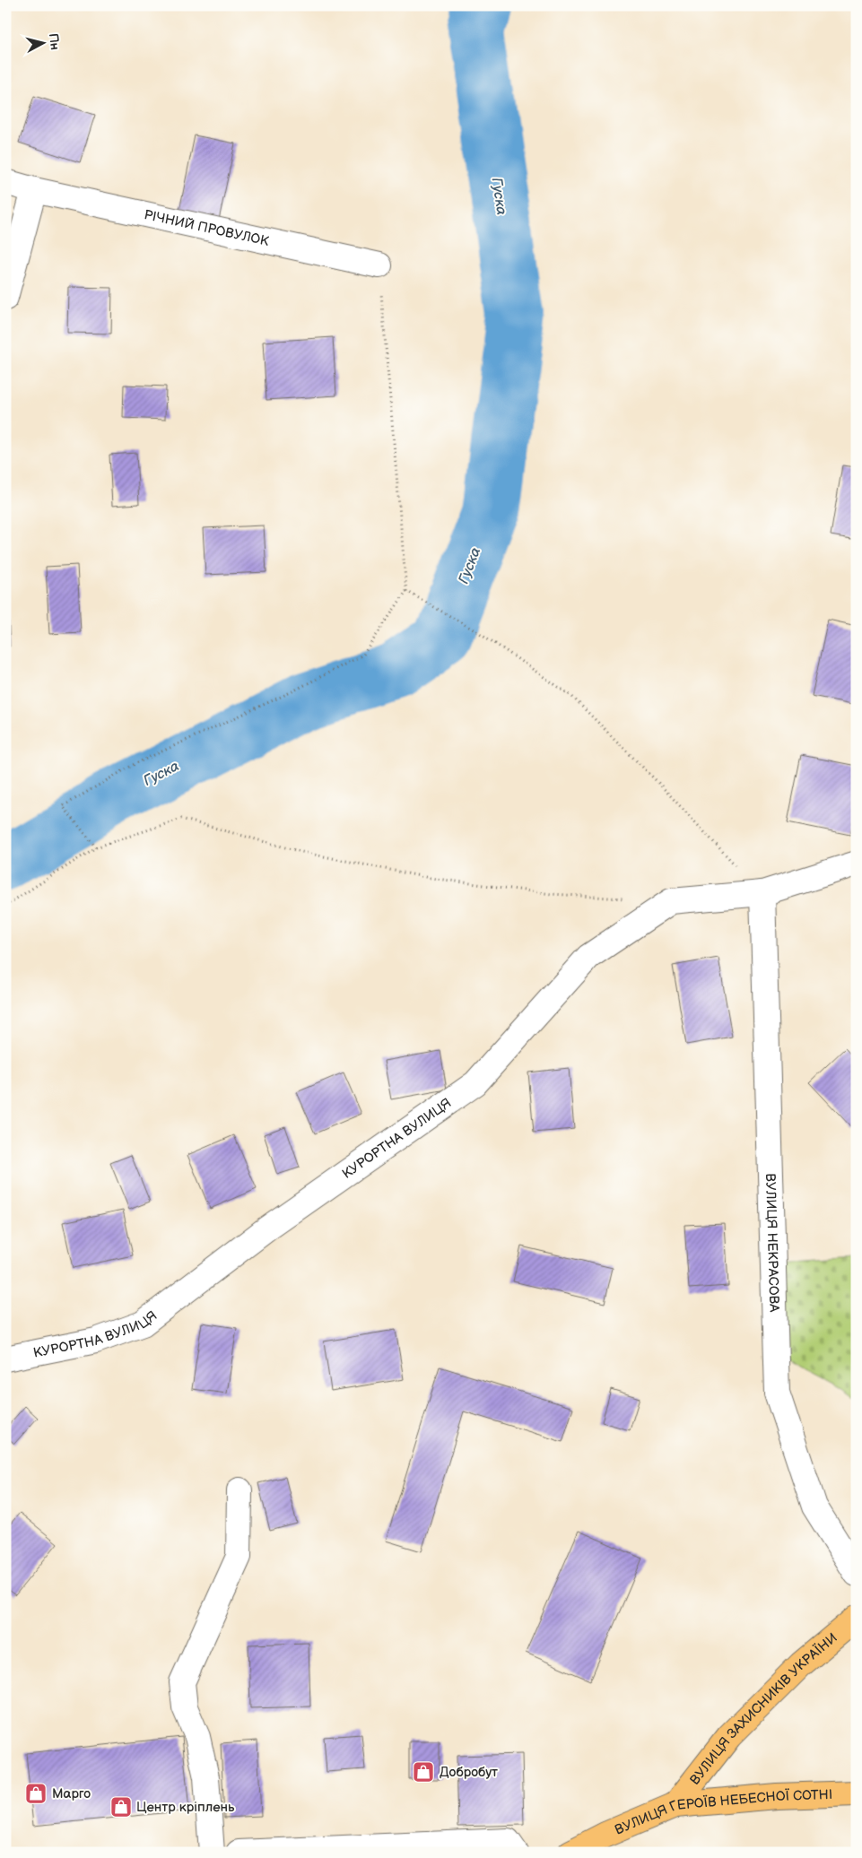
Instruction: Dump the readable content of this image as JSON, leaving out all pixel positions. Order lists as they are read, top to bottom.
{
  "streets": {
    "main road": ["ВУЛИЦЯ ЗАХИСНИКІВ УКРАЇНИ", "ВУЛИЦЯ ГЕРОЇВ НЕБЕСНОЇ СОТНІ"],
    "street": ["РІЧНИЙ ПРОВУЛОК", "КУРОРТНА ВУЛИЦЯ", "ВУЛИЦЯ НЕКРАСОВА"]
  },
  "crossings": [
    ["КУРОРТНА ВУЛИЦЯ", "ВУЛИЦЯ НЕКРАСОВА"],
    ["ВУЛИЦЯ ЗАХИСНИКІВ УКРАЇНИ", "ВУЛИЦЯ ГЕРОЇВ НЕБЕСНОЇ СОТНІ"]
  ],
  "water": ["Гуска"],
  "places": {
    "shop": ["Добробут", "Марго", "Центр кріплень"]
  },
  "north": "right"
}
